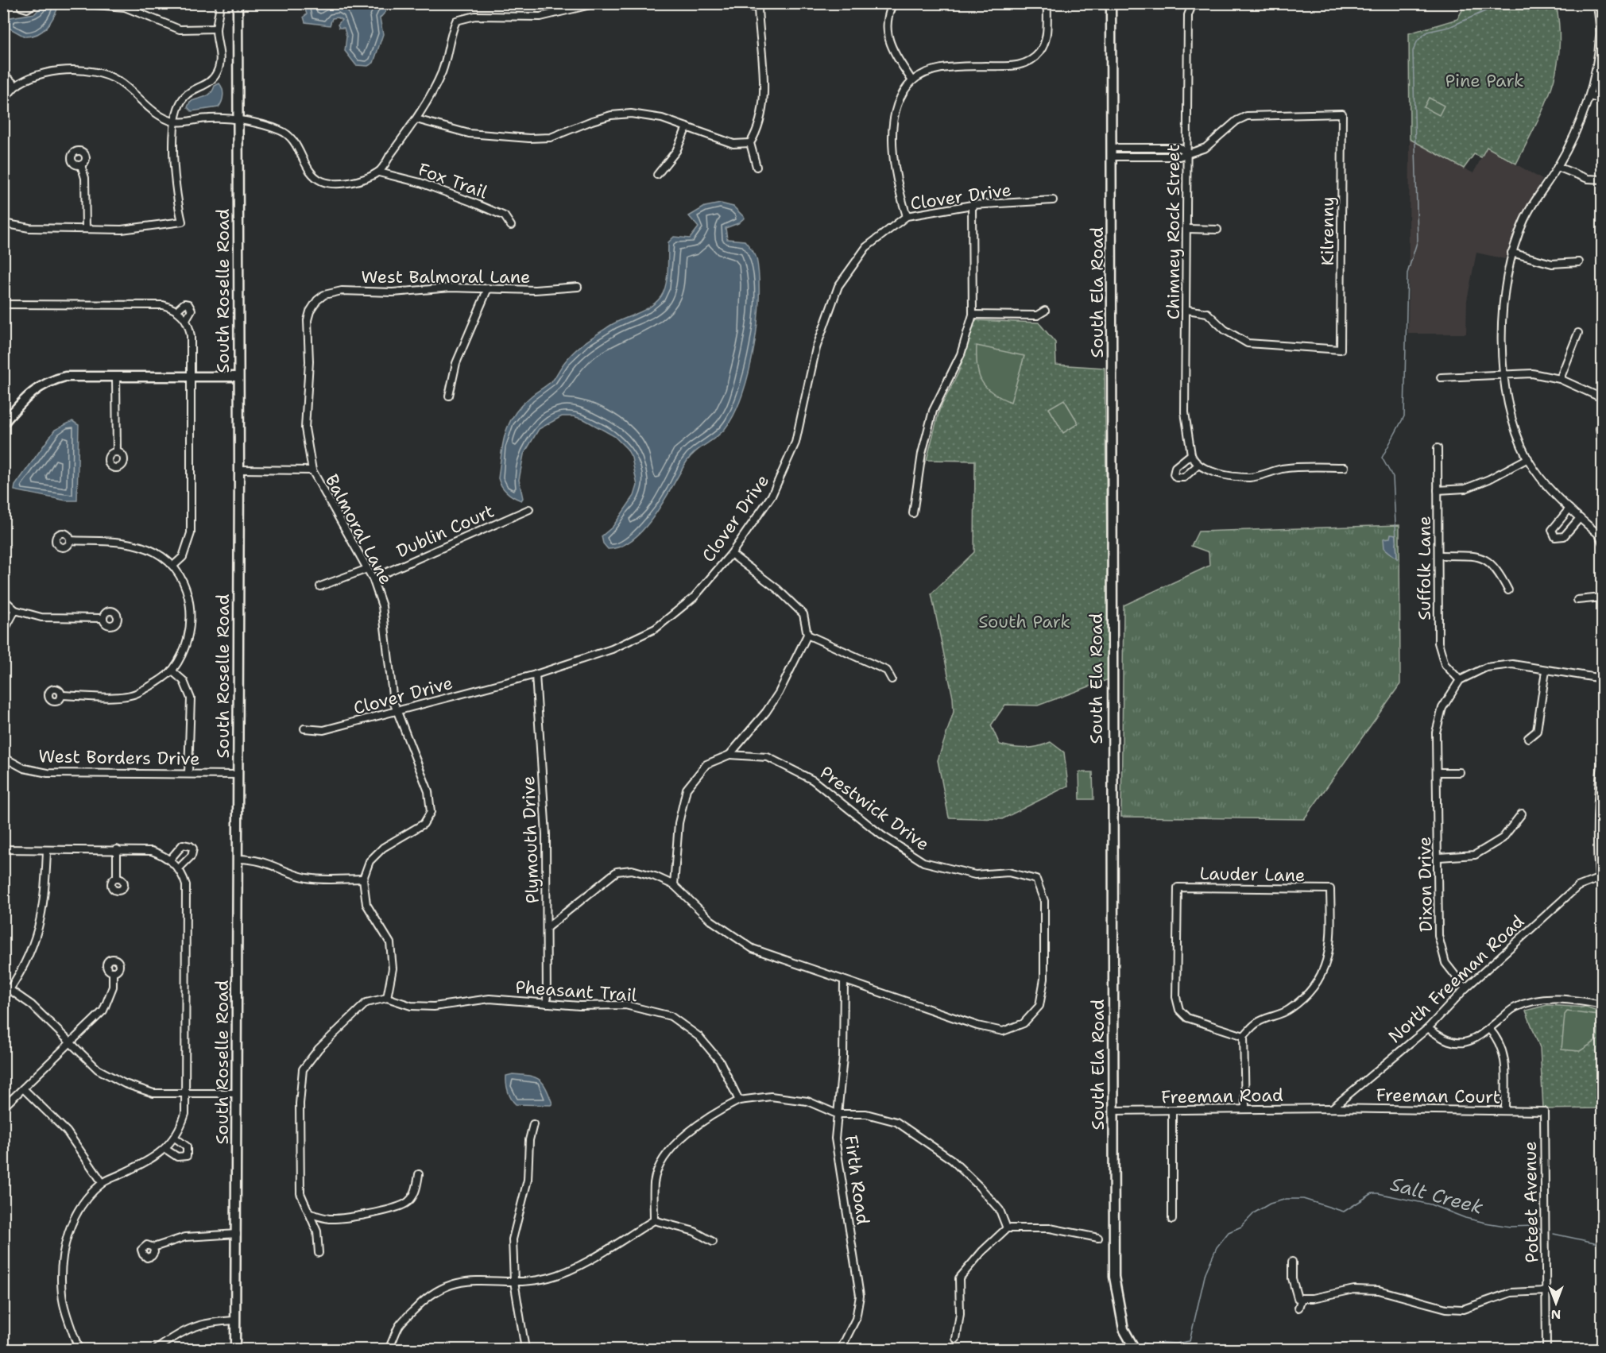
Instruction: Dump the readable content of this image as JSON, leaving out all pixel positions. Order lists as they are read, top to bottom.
{
  "streets": {
    "main road": ["South Roselle Road", "South Ela Road"],
    "street": [
      "Fox Trail",
      "Clover Drive",
      "Kilrenny",
      "Chimney Rock Street",
      "West Balmoral Lane",
      "Balmoral Lane",
      "Dublin Court",
      "Suffolk Lane",
      "West Borders Drive",
      "Prestwick Drive",
      "Plymouth Drive",
      "Lauder Lane",
      "Dixon Drive",
      "North Freeman Road",
      "Pheasant Trail",
      "Freeman Road",
      "Freeman Court",
      "Firth Road",
      "Poteet Avenue"
    ]
  },
  "crossings": [
    ["Clover Drive", "Balmoral Lane"],
    ["Clover Drive", "Plymouth Drive"],
    ["Kilrenny", "Chimney Rock Street"],
    ["West Balmoral Lane", "Balmoral Lane"],
    ["South Roselle Road", "West Borders Drive"],
    ["South Ela Road", "Freeman Road"],
    ["Balmoral Lane", "Dublin Court"],
    ["Suffolk Lane", "Dixon Drive"],
    ["Prestwick Drive", "Firth Road"],
    ["Plymouth Drive", "Pheasant Trail"],
    ["Dixon Drive", "North Freeman Road"],
    ["North Freeman Road", "Freeman Road"],
    ["North Freeman Road", "Freeman Court"],
    ["Freeman Road", "Freeman Court"],
    ["Freeman Court", "Poteet Avenue"]
  ],
  "water": ["Salt Creek"],
  "parks": ["Pine Park", "South Park"],
  "north": "bottom"
}
